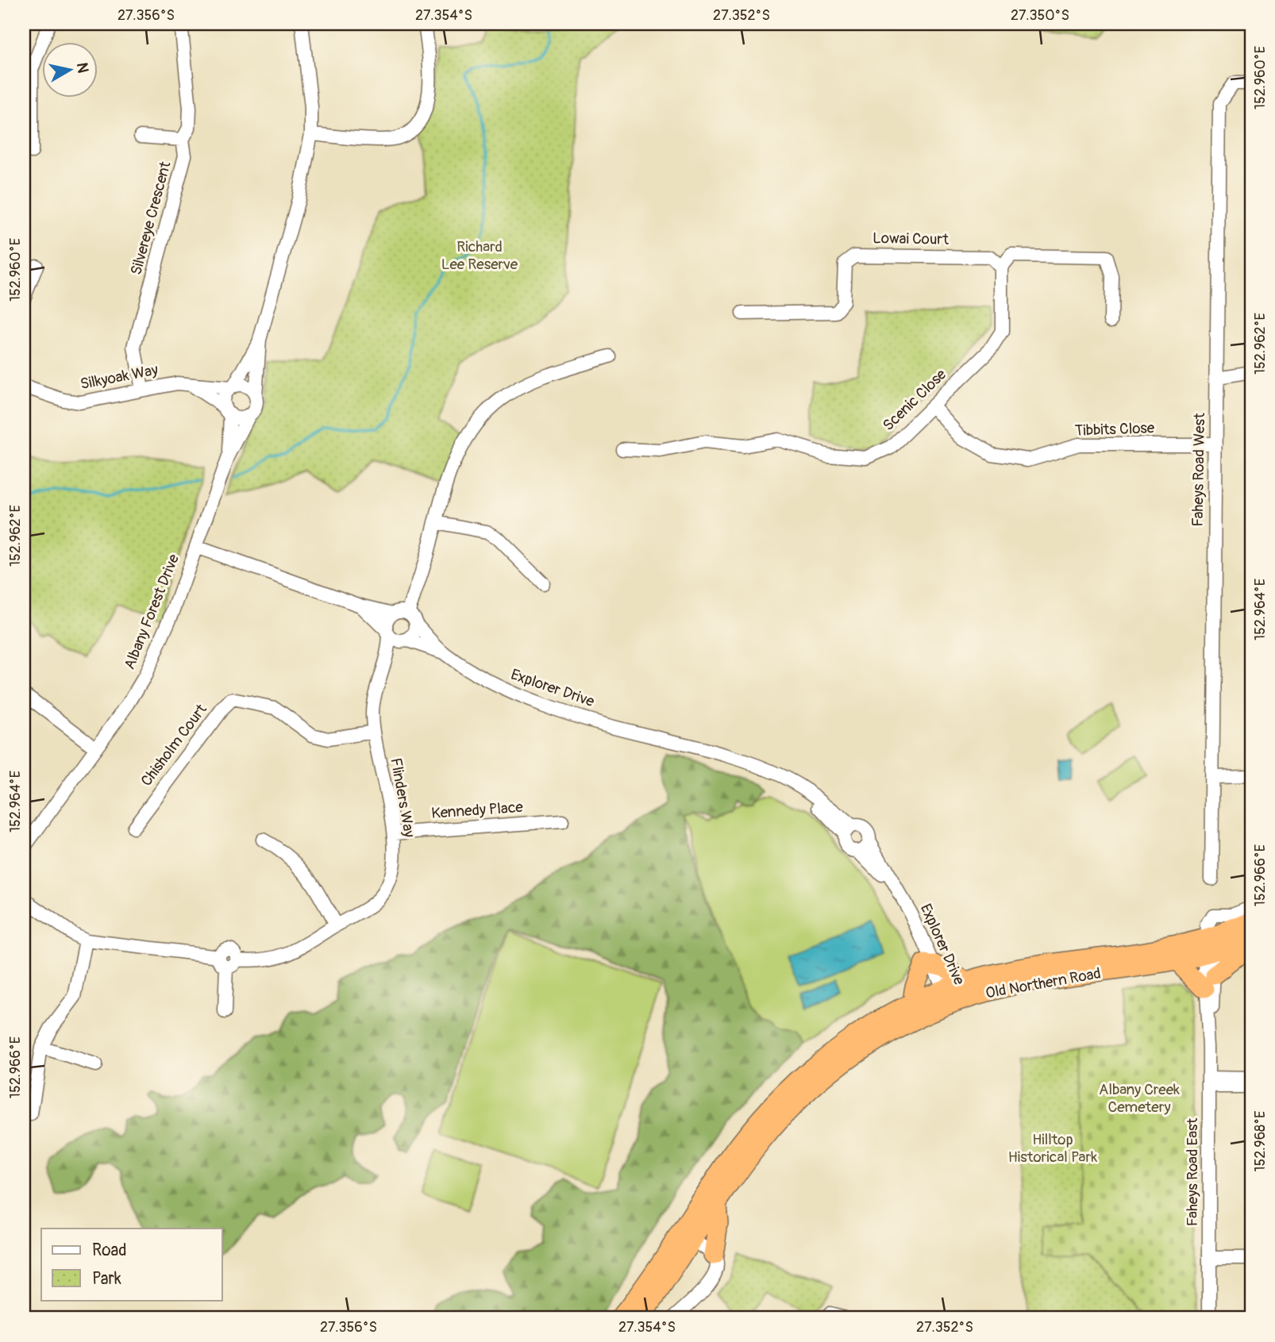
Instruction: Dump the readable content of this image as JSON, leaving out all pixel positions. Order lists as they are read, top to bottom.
{
  "streets": {
    "highway": ["Old Northern Road"],
    "street": [
      "Silvereye Crescent",
      "Lowai Court",
      "Silkyoak Way",
      "Scenic Close",
      "Tibbits Close",
      "Faheys Road West",
      "Albany Forest Drive",
      "Explorer Drive",
      "Chisholm Court",
      "Flinders Way",
      "Kennedy Place",
      "Faheys Road East"
    ]
  },
  "crossings": [
    ["Silvereye Crescent", "Silkyoak Way"],
    ["Lowai Court", "Scenic Close"],
    ["Silkyoak Way", "Albany Forest Drive"],
    ["Scenic Close", "Tibbits Close"],
    ["Tibbits Close", "Faheys Road West"],
    ["Albany Forest Drive", "Explorer Drive"],
    ["Explorer Drive", "Flinders Way"],
    ["Explorer Drive", "Old Northern Road"],
    ["Chisholm Court", "Flinders Way"],
    ["Flinders Way", "Kennedy Place"],
    ["Old Northern Road", "Faheys Road East"]
  ],
  "parks": ["Richard Lee Reserve", "Albany Creek Cemetery", "Hilltop Historical Park"],
  "legend": ["Road", "Park"],
  "north": "right",
  "coordinates": [
    "27.356°S",
    "27.354°S",
    "27.352°S",
    "27.350°S",
    "152.960°E",
    "152.962°E",
    "152.964°E",
    "152.966°E",
    "152.968°E"
  ]
}
